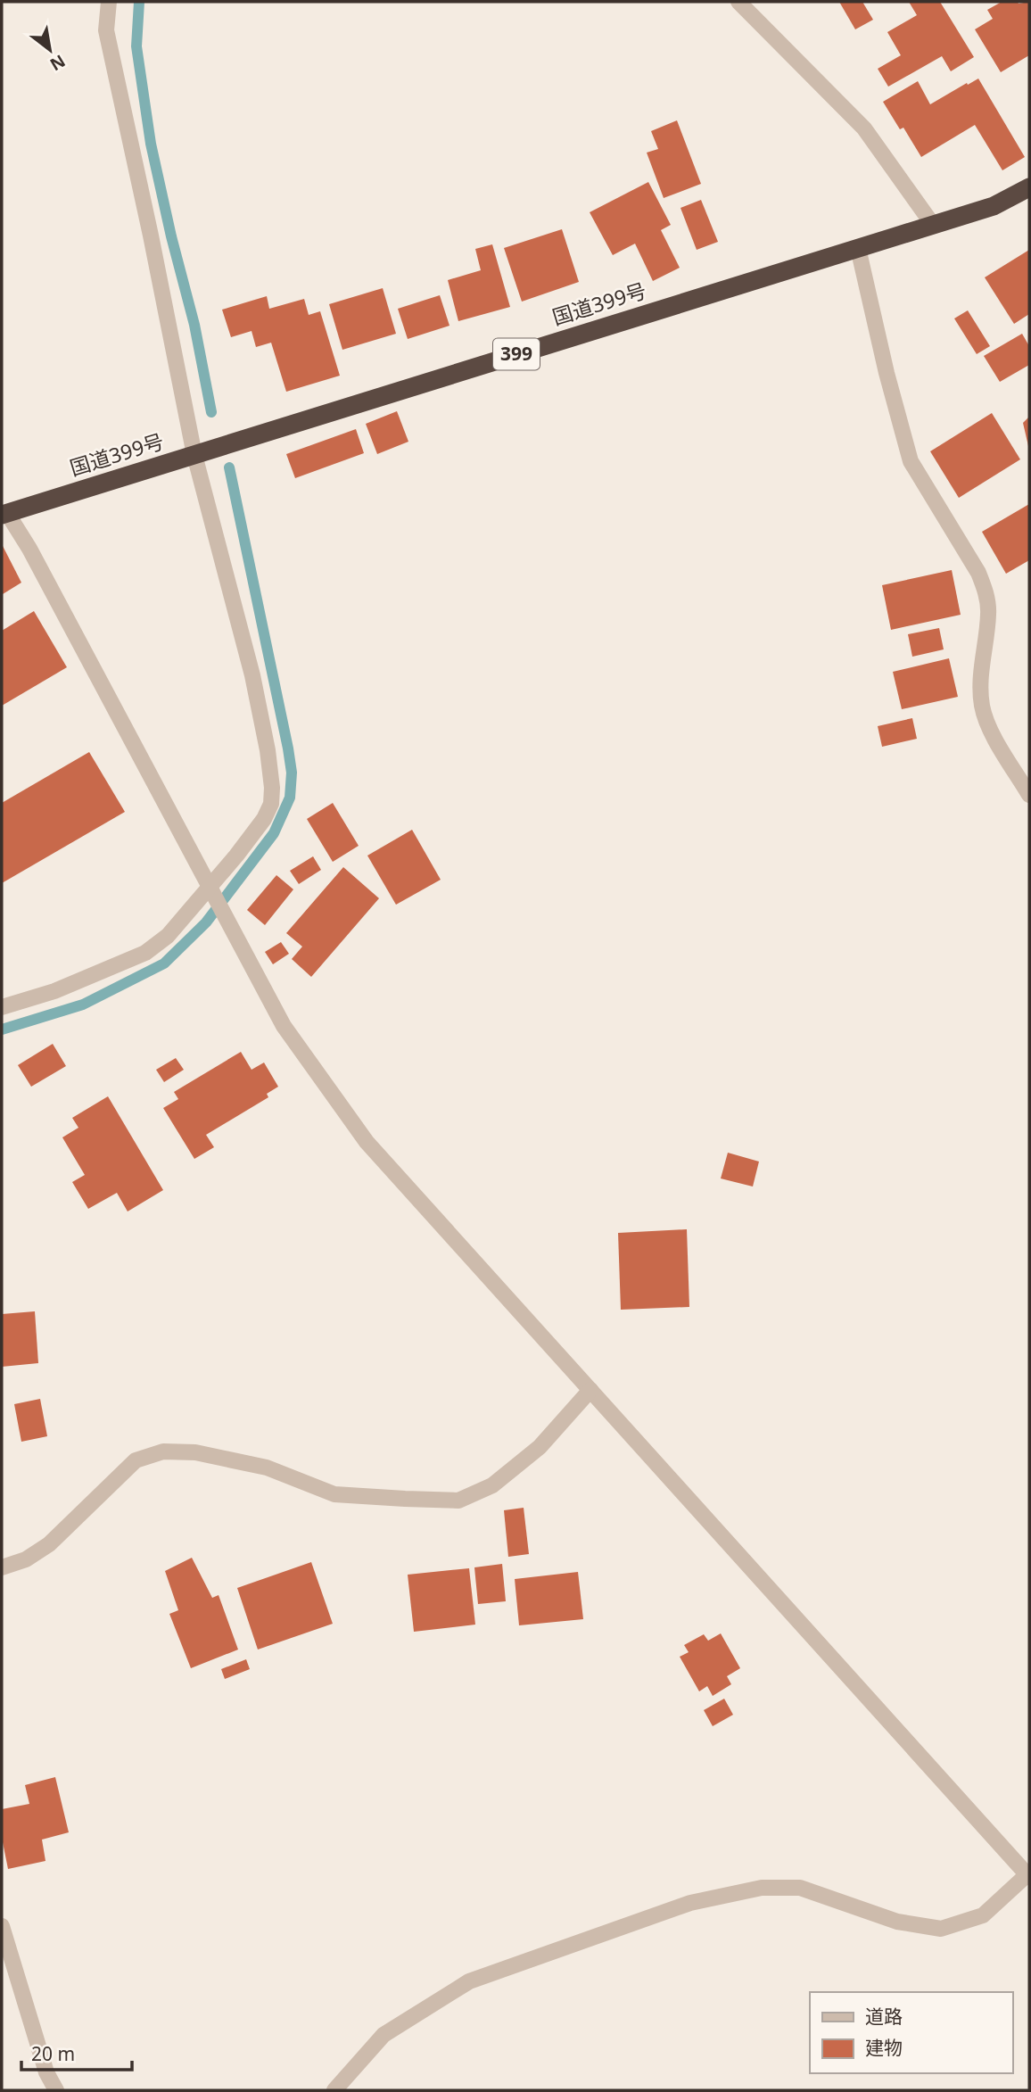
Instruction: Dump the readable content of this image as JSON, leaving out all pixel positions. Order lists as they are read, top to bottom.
{
  "streets": {
    "highway": ["国道399号", "399"]
  },
  "legend": ["道路", "建物"],
  "scale_bar": "20 m",
  "north": "bottom right"
}
